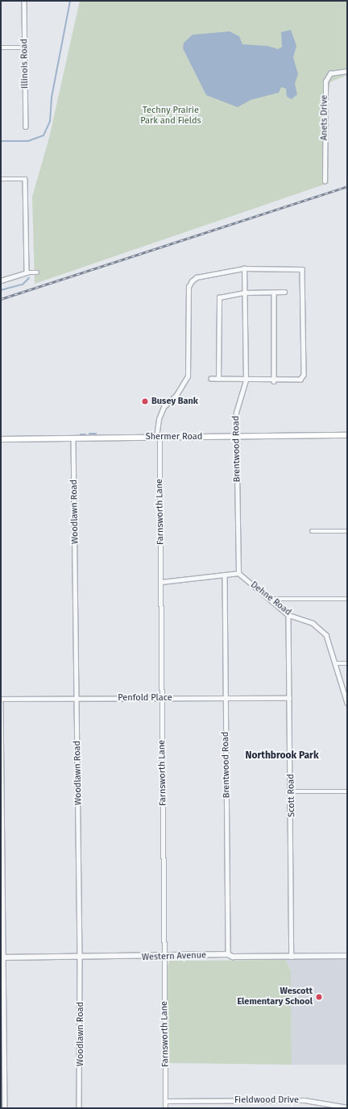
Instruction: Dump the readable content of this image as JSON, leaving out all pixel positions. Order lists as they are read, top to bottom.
{
  "streets": {
    "main road": ["Shermer Road"],
    "street": [
      "Illinois Road",
      "Anets Drive",
      "Brentwood Road",
      "Woodlawn Road",
      "Farnsworth Lane",
      "Dehne Road",
      "Penfold Place",
      "Scott Road",
      "Western Avenue",
      "Fieldwood Drive"
    ]
  },
  "crossings": [
    ["Shermer Road", "Brentwood Road"],
    ["Shermer Road", "Woodlawn Road"],
    ["Shermer Road", "Farnsworth Lane"],
    ["Brentwood Road", "Farnsworth Lane"],
    ["Brentwood Road", "Dehne Road"],
    ["Brentwood Road", "Penfold Place"],
    ["Brentwood Road", "Western Avenue"],
    ["Woodlawn Road", "Penfold Place"],
    ["Woodlawn Road", "Western Avenue"],
    ["Farnsworth Lane", "Penfold Place"],
    ["Farnsworth Lane", "Western Avenue"],
    ["Farnsworth Lane", "Fieldwood Drive"],
    ["Dehne Road", "Scott Road"],
    ["Penfold Place", "Scott Road"],
    ["Scott Road", "Western Avenue"]
  ],
  "districts": ["Northbrook Park"],
  "parks": ["Techny Prairie Park and Fields"],
  "places": ["Busey Bank", "Wescott Elementary School"]
}
